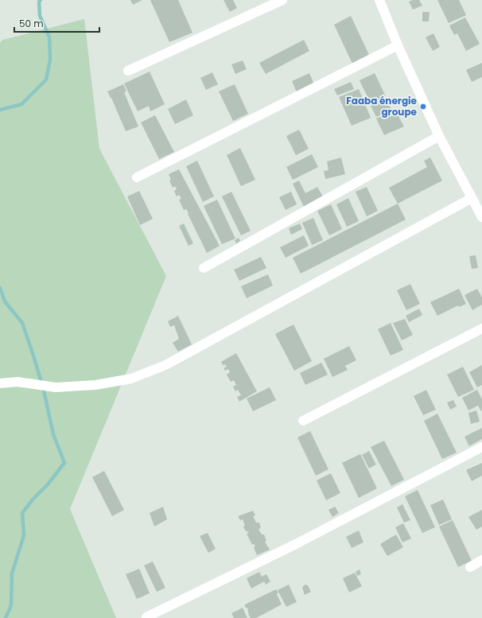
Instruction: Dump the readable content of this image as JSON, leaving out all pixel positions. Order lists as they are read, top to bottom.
{
  "places": ["Faaba énergie groupe"],
  "scale_bar": "50 m"
}
